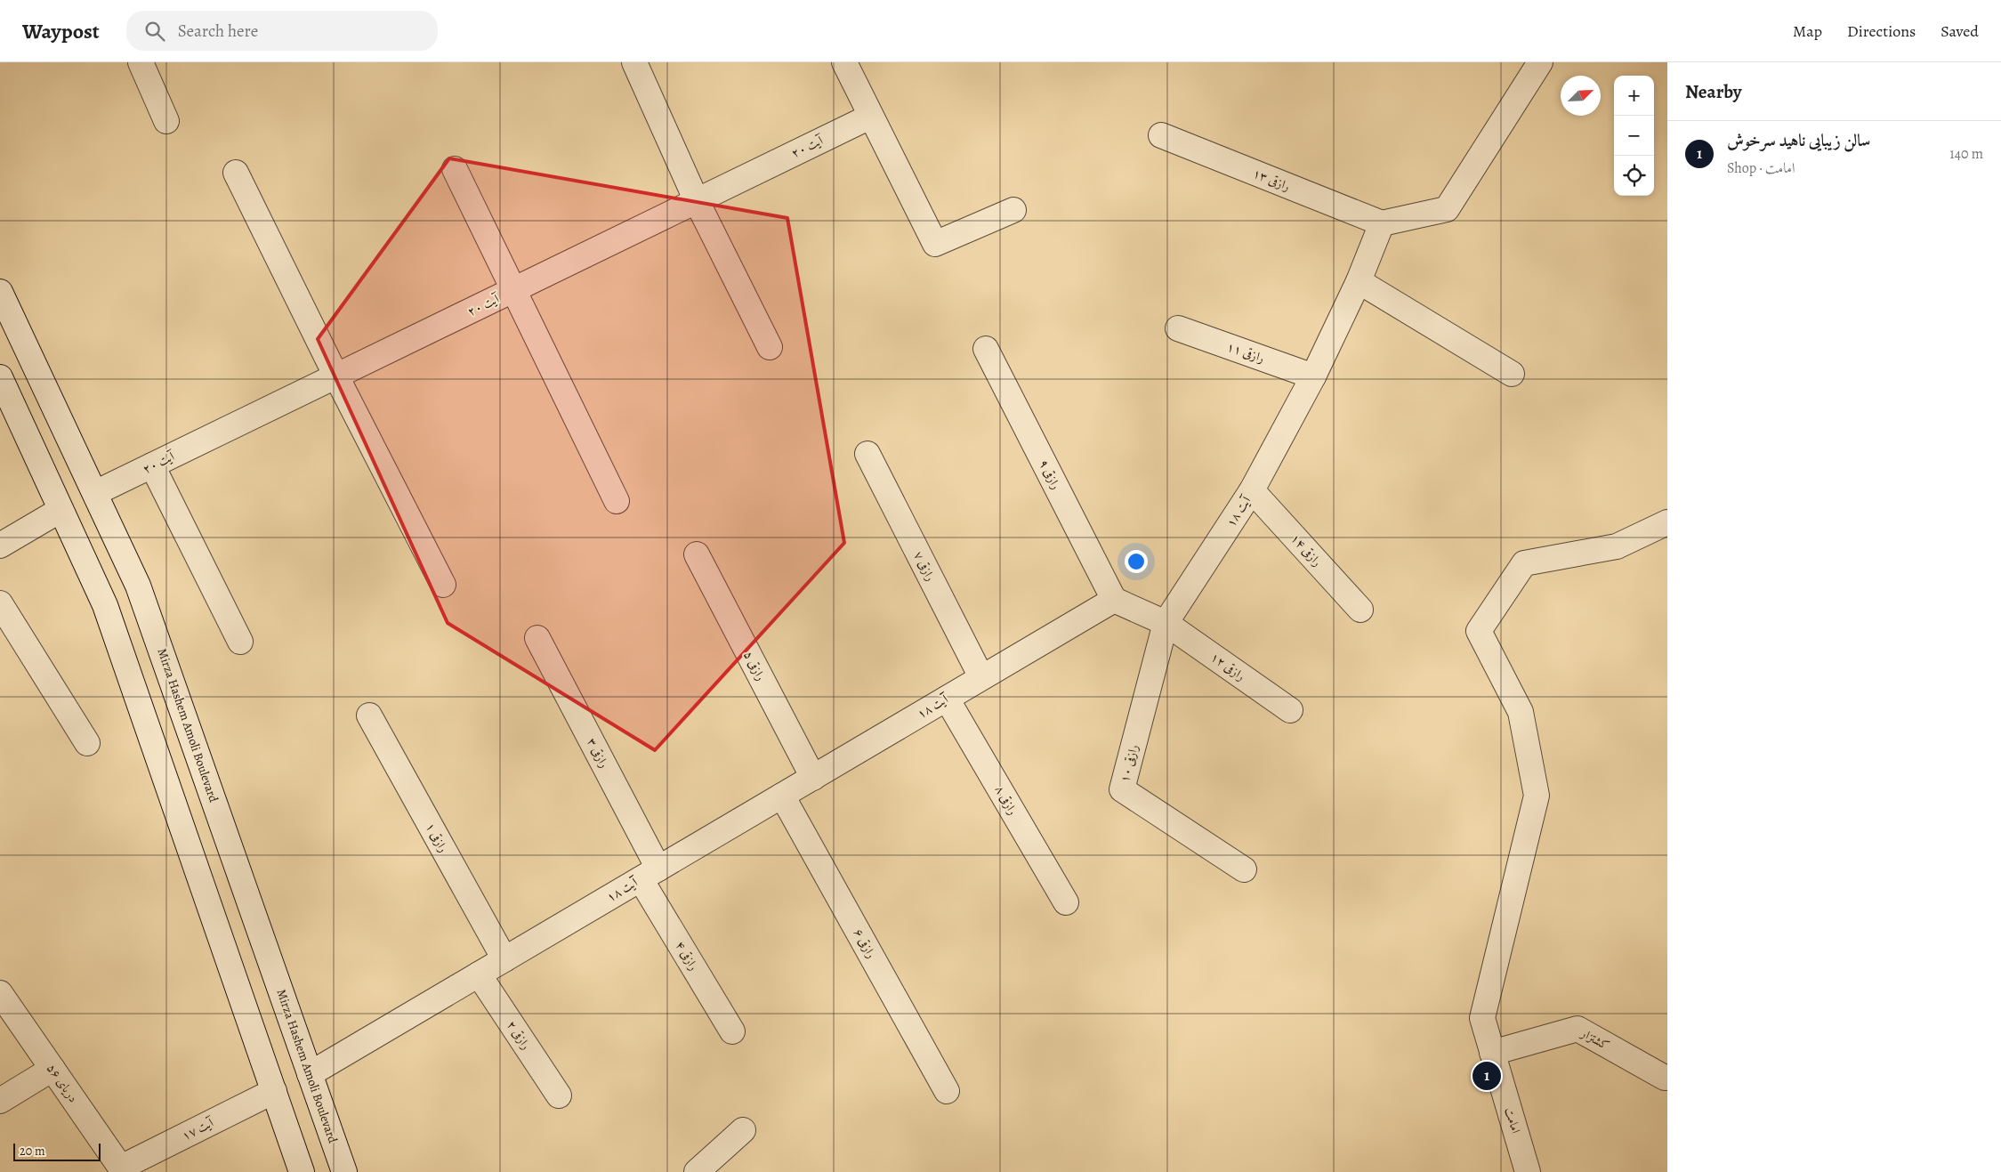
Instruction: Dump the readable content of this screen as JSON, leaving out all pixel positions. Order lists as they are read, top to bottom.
{
  "streets": {
    "street": [
      "آیت ۲۰",
      "رازقی ۱۳",
      "رازقی ۱۱",
      "رازقی ۹",
      "آیت ۱۸",
      "رازقی ۱۴",
      "رازقی ۷",
      "رازقی ۵",
      "رازقی ۱۲",
      "Mirza Hashem Amoli Boulevard",
      "رازقی ۳",
      "رازقی ۱۰",
      "رازقی ۸",
      "رازقی ۱",
      "رازقی ۶",
      "رازقی ۴",
      "رازقی ۲",
      "کشتزار",
      "دریای ۵۶",
      "امامت",
      "آیت ۱۷"
    ]
  },
  "crossings": [
    ["آیت ۲۰", "Mirza Hashem Amoli Boulevard"],
    ["رازقی ۱۳", "آیت ۱۸"],
    ["رازقی ۱۱", "آیت ۱۸"],
    ["رازقی ۹", "آیت ۱۸"],
    ["آیت ۱۸", "رازقی ۱۴"],
    ["آیت ۱۸", "رازقی ۷"],
    ["آیت ۱۸", "رازقی ۵"],
    ["آیت ۱۸", "رازقی ۱۲"],
    ["آیت ۱۸", "Mirza Hashem Amoli Boulevard"],
    ["آیت ۱۸", "رازقی ۳"],
    ["آیت ۱۸", "رازقی ۱۰"],
    ["آیت ۱۸", "رازقی ۸"],
    ["آیت ۱۸", "رازقی ۱"],
    ["آیت ۱۸", "رازقی ۶"],
    ["آیت ۱۸", "رازقی ۴"],
    ["آیت ۱۸", "رازقی ۲"],
    ["رازقی ۱۲", "رازقی ۱۰"],
    ["رازقی ۳", "رازقی ۴"],
    ["کشتزار", "امامت"],
    ["دریای ۵۶", "آیت ۱۷"]
  ],
  "scale_bar": "20 m",
  "north": "top right",
  "page": {
    "header": "Waypost",
    "search": "Search here",
    "nav": ["Map", "Directions", "Saved"],
    "heading": "Nearby",
    "map_buttons": ["+", "−"],
    "list": [
      {
        "mark": "1",
        "name": "سالن زیبایی ناهید سرخوش",
        "note": "Shop · امامت",
        "value": "140 m"
      }
    ],
    "pins": "1",
    "scale": "20 m"
  }
}
